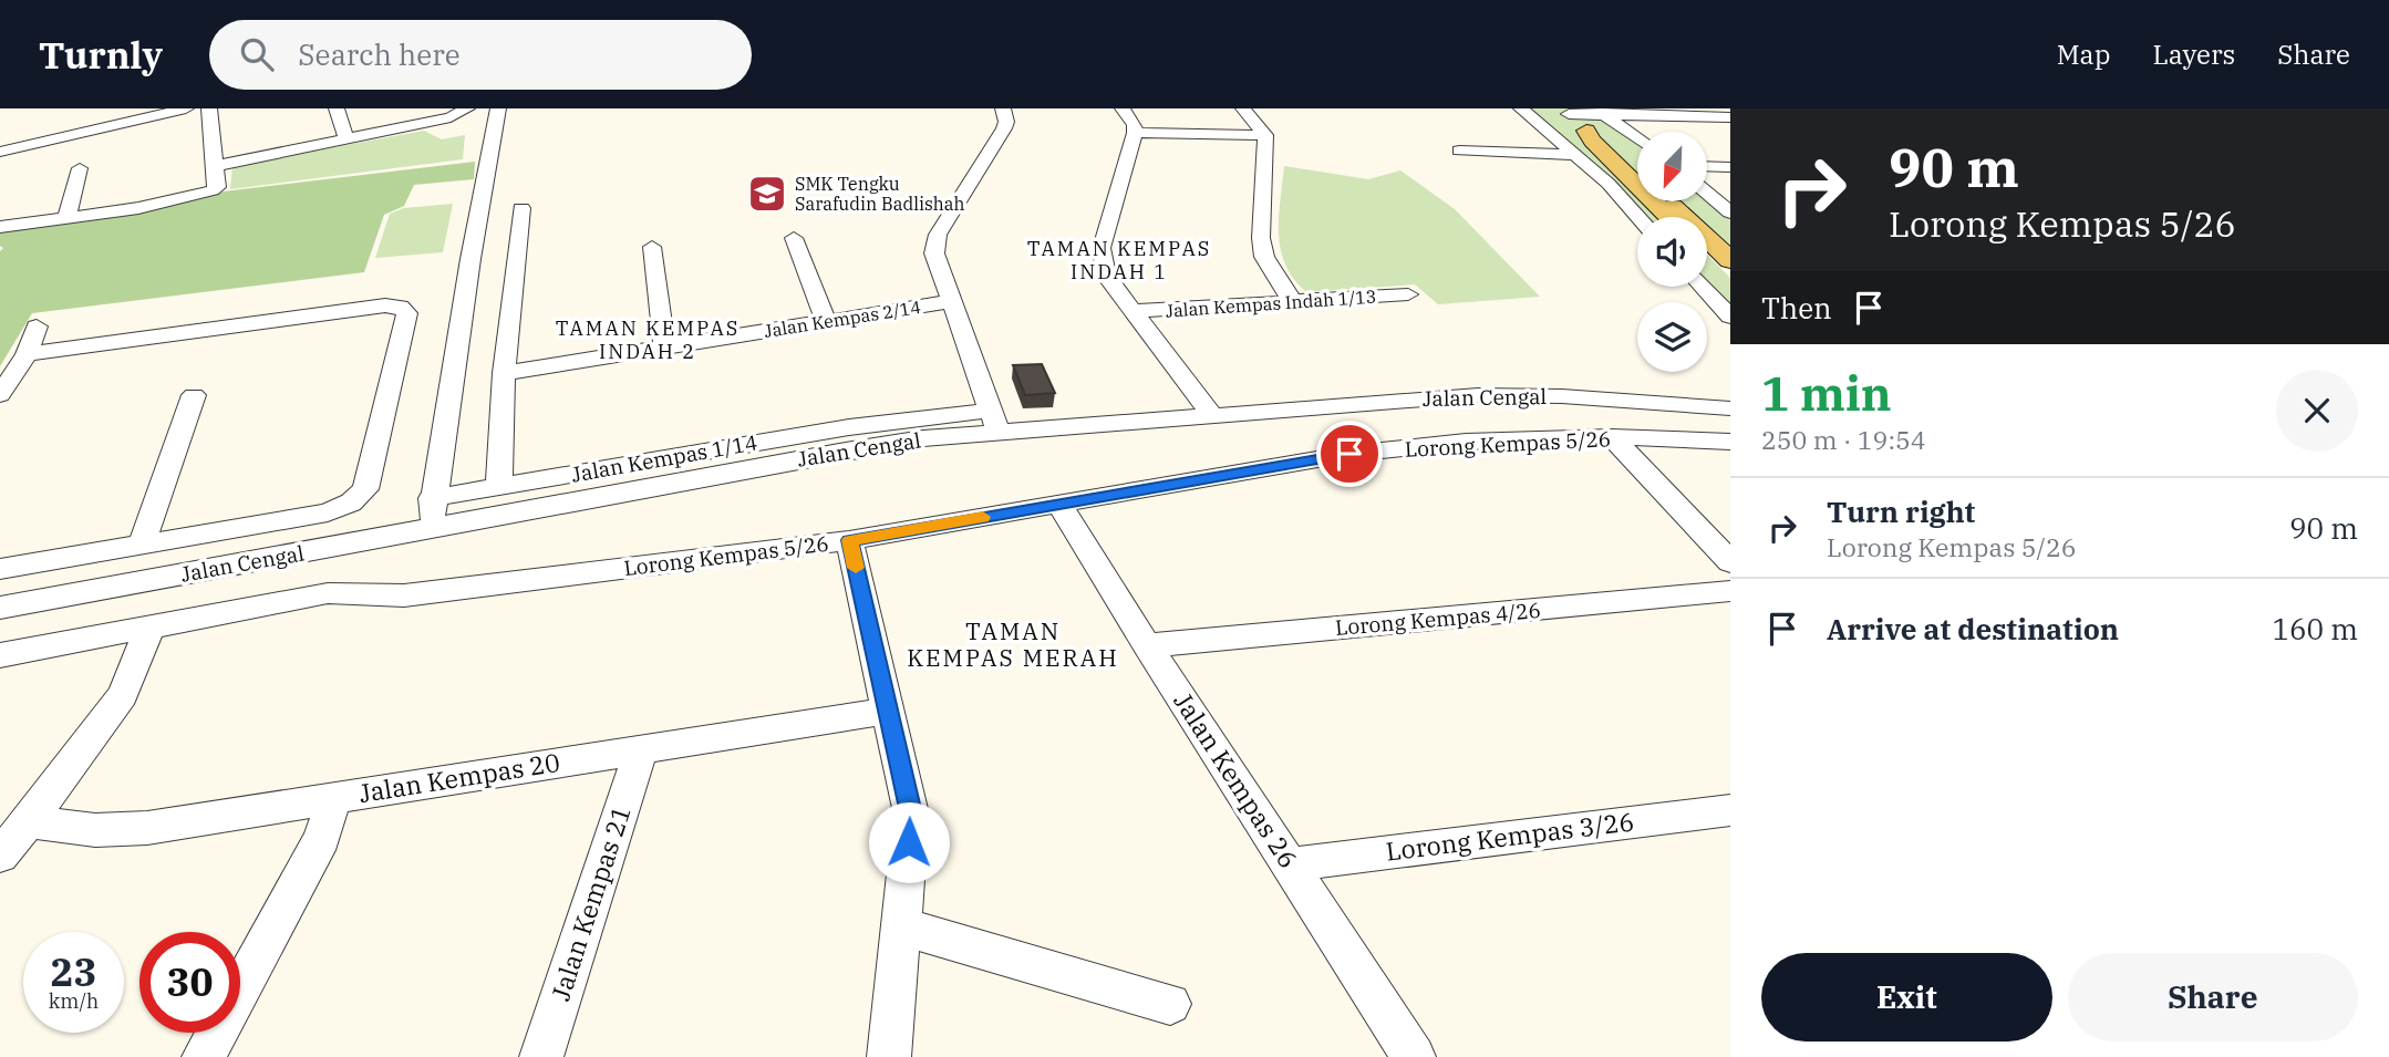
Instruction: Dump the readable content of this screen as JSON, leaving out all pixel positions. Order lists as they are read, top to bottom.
{
  "streets": {
    "street": [
      "Jalan Kempas Indah 1/13",
      "Jalan Kempas 2/14",
      "Jalan Cengal",
      "Lorong Kempas 5/26",
      "Jalan Kempas 1/14",
      "Lorong Kempas 4/26",
      "Jalan Kempas 20",
      "Jalan Kempas 26",
      "Lorong Kempas 3/26",
      "Jalan Kempas 21"
    ]
  },
  "crossings": [
    ["Jalan Cengal", "Jalan Kempas 1/14"],
    ["Lorong Kempas 5/26", "Jalan Kempas 26"],
    ["Lorong Kempas 4/26", "Jalan Kempas 26"],
    ["Jalan Kempas 20", "Jalan Kempas 21"],
    ["Jalan Kempas 26", "Lorong Kempas 3/26"]
  ],
  "districts": ["TAMAN KEMPAS INDAH 1", "TAMAN KEMPAS INDAH 2", "TAMAN KEMPAS MERAH"],
  "places": {
    "school or university": ["SMK Tengku Sarafudin Badlishah"]
  },
  "north": "bottom left",
  "page": {
    "header": "Turnly",
    "search": "Search here",
    "nav": ["Map", "Layers", "Share"],
    "turn": ["90 m", "Lorong Kempas 5/26"],
    "then": "Then",
    "heading": ["1 min", "250 m · 19:54"],
    "list": [
      {
        "name": "Turn right",
        "note": "Lorong Kempas 5/26",
        "value": "90 m"
      },
      {
        "name": "Arrive at destination",
        "value": "160 m"
      }
    ],
    "speed": "23 km/h",
    "limit": "30",
    "buttons": ["Exit", "Share"]
  }
}
